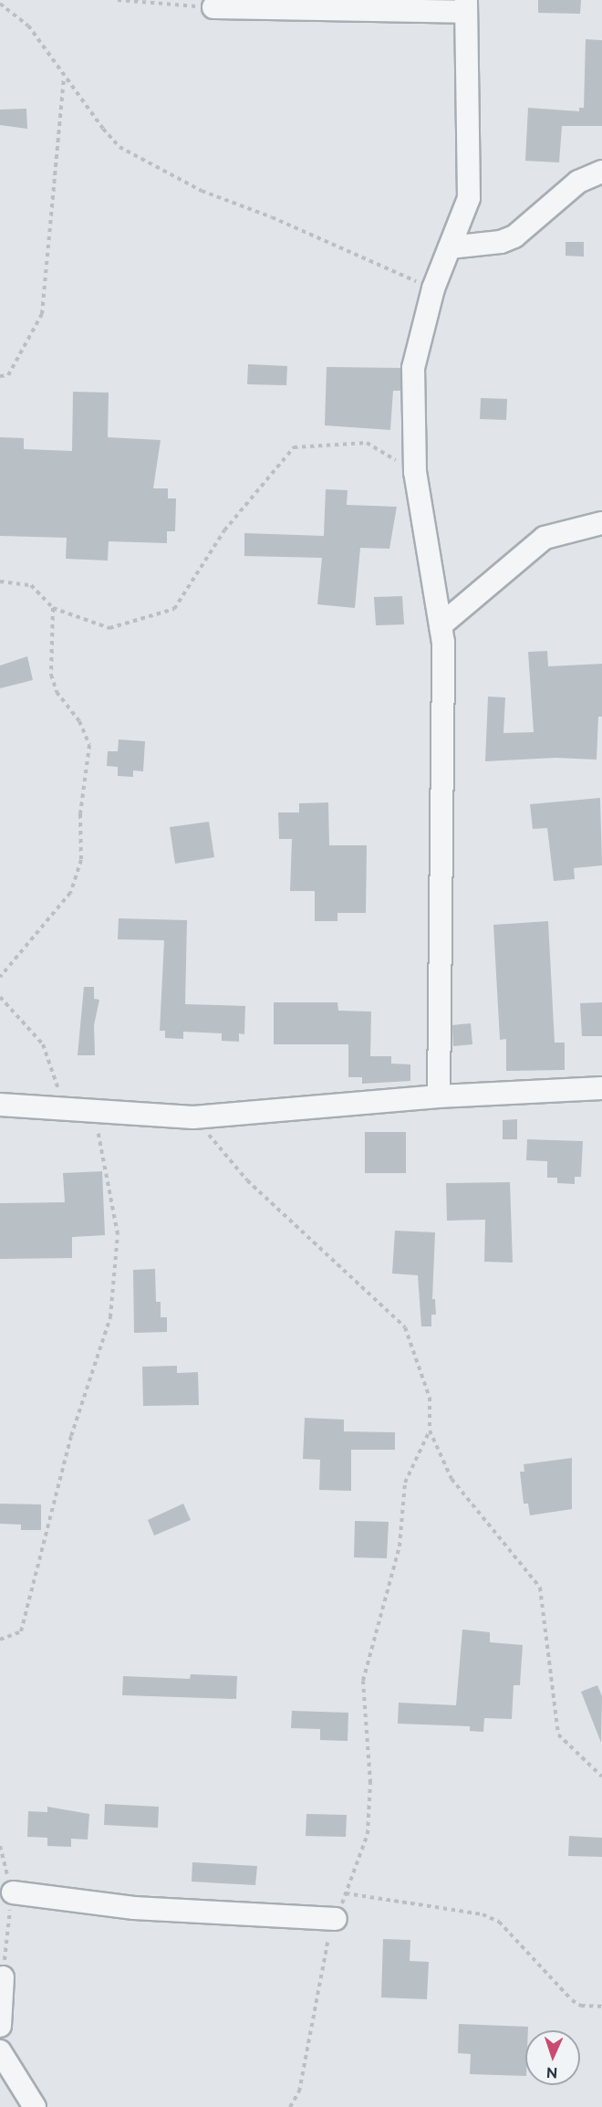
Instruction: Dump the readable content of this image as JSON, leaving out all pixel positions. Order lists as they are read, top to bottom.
{
  "north": "bottom"
}
